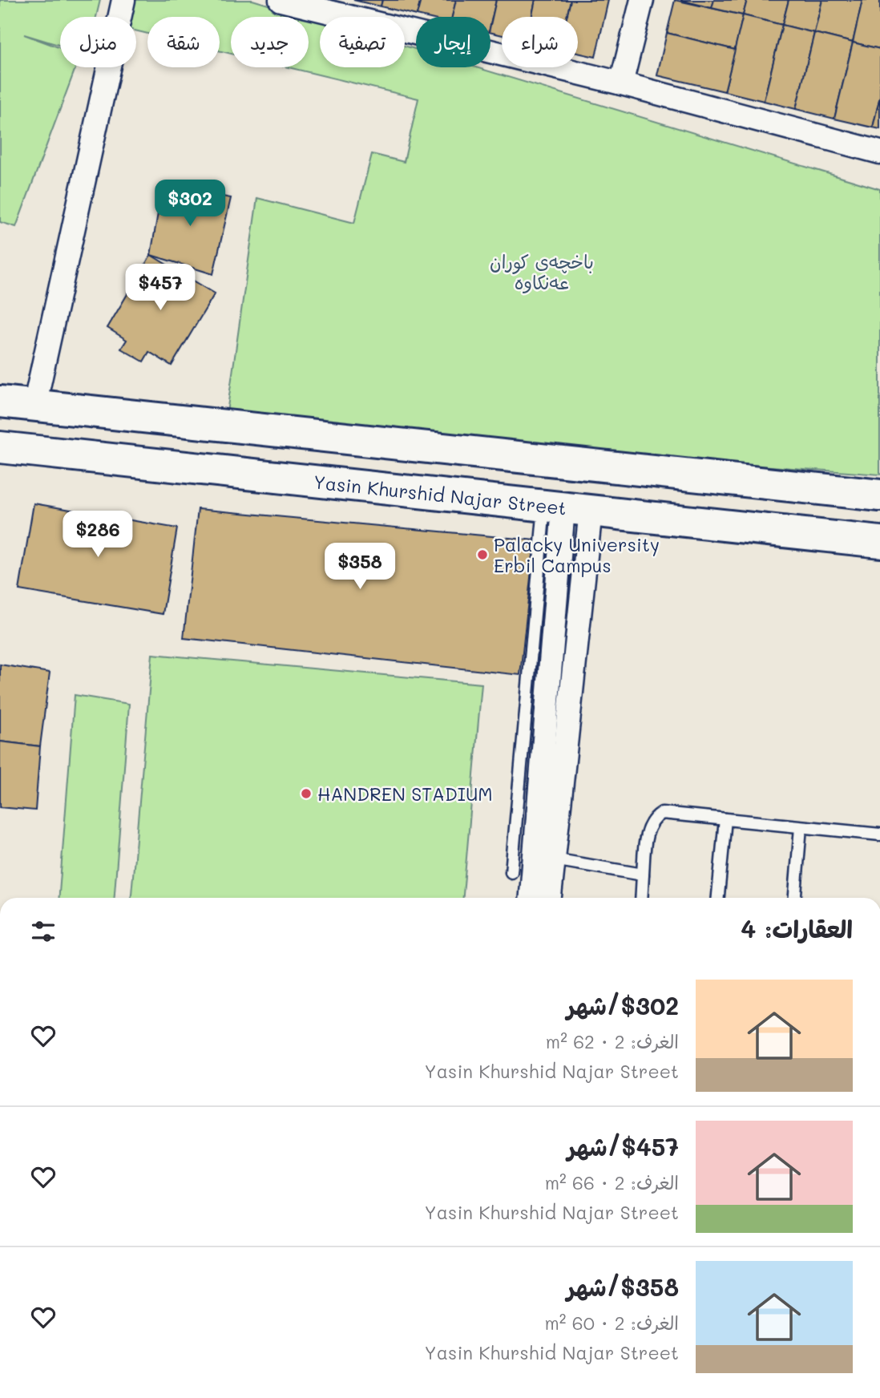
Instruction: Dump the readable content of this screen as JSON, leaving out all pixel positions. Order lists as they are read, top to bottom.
{
  "streets": {
    "street": ["Yasin Khurshid Najar Street"]
  },
  "parks": ["باخچەی کوران عەنکاوە"],
  "places": ["Palacky University Erbil Campus", "HANDREN STADIUM"],
  "page": {
    "chip": [
      "شراء",
      "إيجار",
      "تصفية",
      "جديد",
      "شقة",
      "منزل"
    ],
    "price": [
      "$302",
      "$457",
      "$286",
      "$358"
    ],
    "heading": "العقارات: 4",
    "list": [
      {
        "name": "$302/شهر",
        "note": "الغرف: 2 · 62 m² · Yasin Khurshid Najar Street"
      },
      {
        "name": "$457/شهر",
        "note": "الغرف: 2 · 66 m² · Yasin Khurshid Najar Street"
      },
      {
        "name": "$358/شهر",
        "note": "الغرف: 2 · 60 m² · Yasin Khurshid Najar Street"
      }
    ]
  }
}
